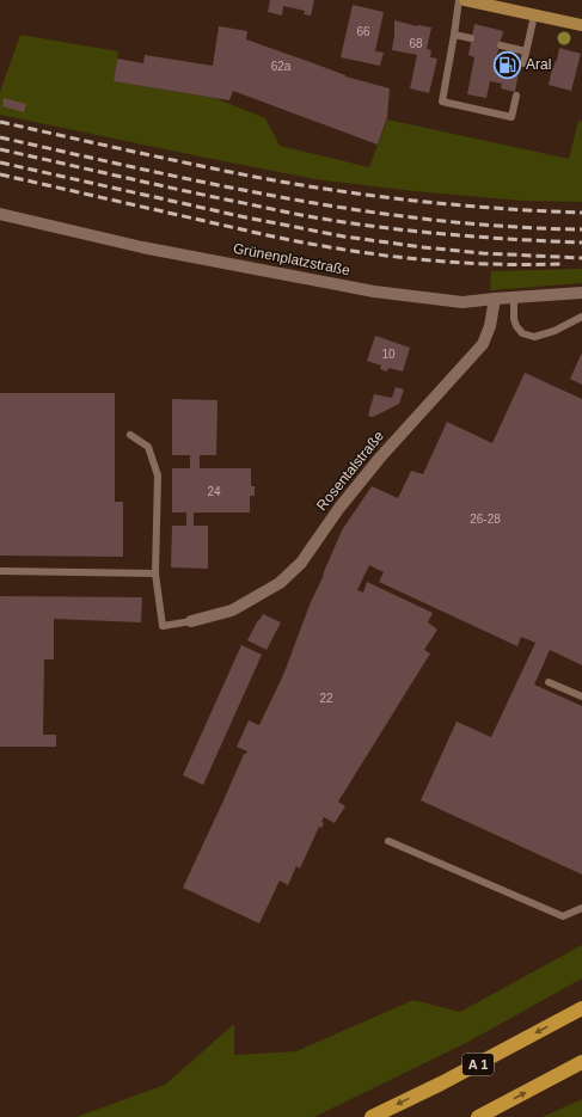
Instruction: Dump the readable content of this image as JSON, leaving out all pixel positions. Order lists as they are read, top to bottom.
{
  "streets": {
    "highway": ["A 1"],
    "street": ["Grünenplatzstraße", "Rosentalstraße"]
  },
  "crossings": [
    ["Grünenplatzstraße", "Rosentalstraße"]
  ],
  "places": {
    "fuel station": ["Aral"]
  },
  "house_numbers": [
    "66",
    "68",
    "62a",
    "10",
    "24",
    "26-28",
    "22"
  ]
}
